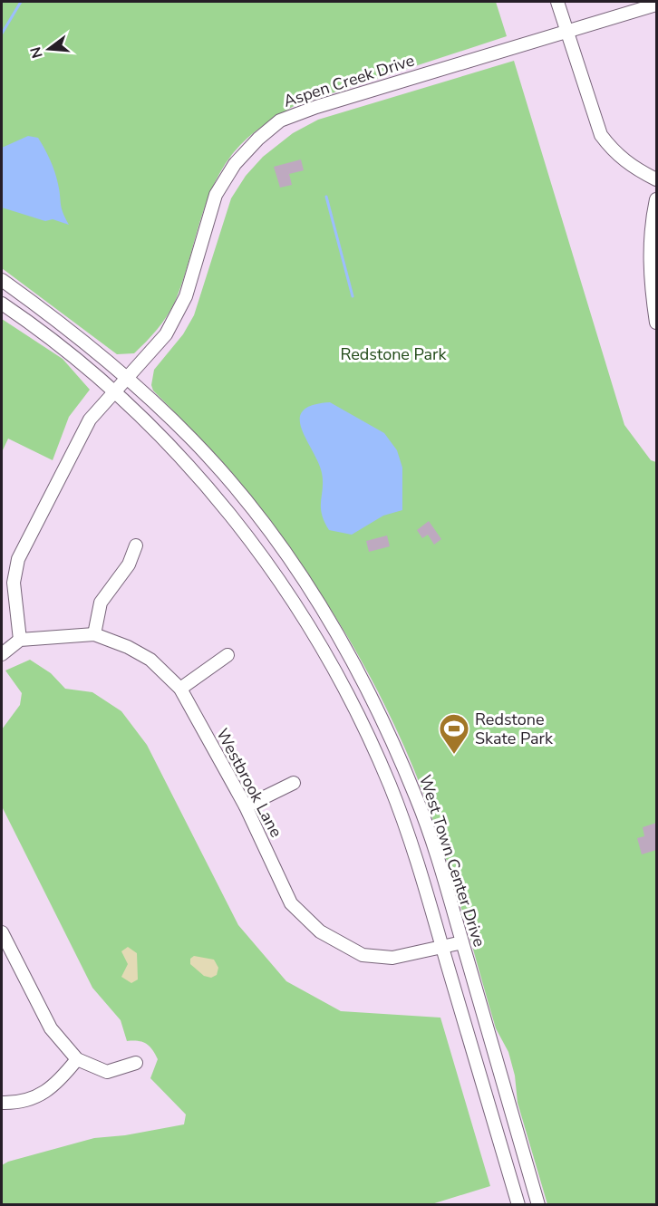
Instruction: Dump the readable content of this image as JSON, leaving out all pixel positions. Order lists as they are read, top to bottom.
{
  "streets": {
    "street": ["Aspen Creek Drive", "Westbrook Lane", "West Town Center Drive"]
  },
  "crossings": [
    ["Aspen Creek Drive", "Westbrook Lane"],
    ["Aspen Creek Drive", "West Town Center Drive"],
    ["Westbrook Lane", "West Town Center Drive"]
  ],
  "parks": ["Redstone Park"],
  "places": {
    "sports": ["Redstone Skate Park"]
  },
  "north": "left"
}
